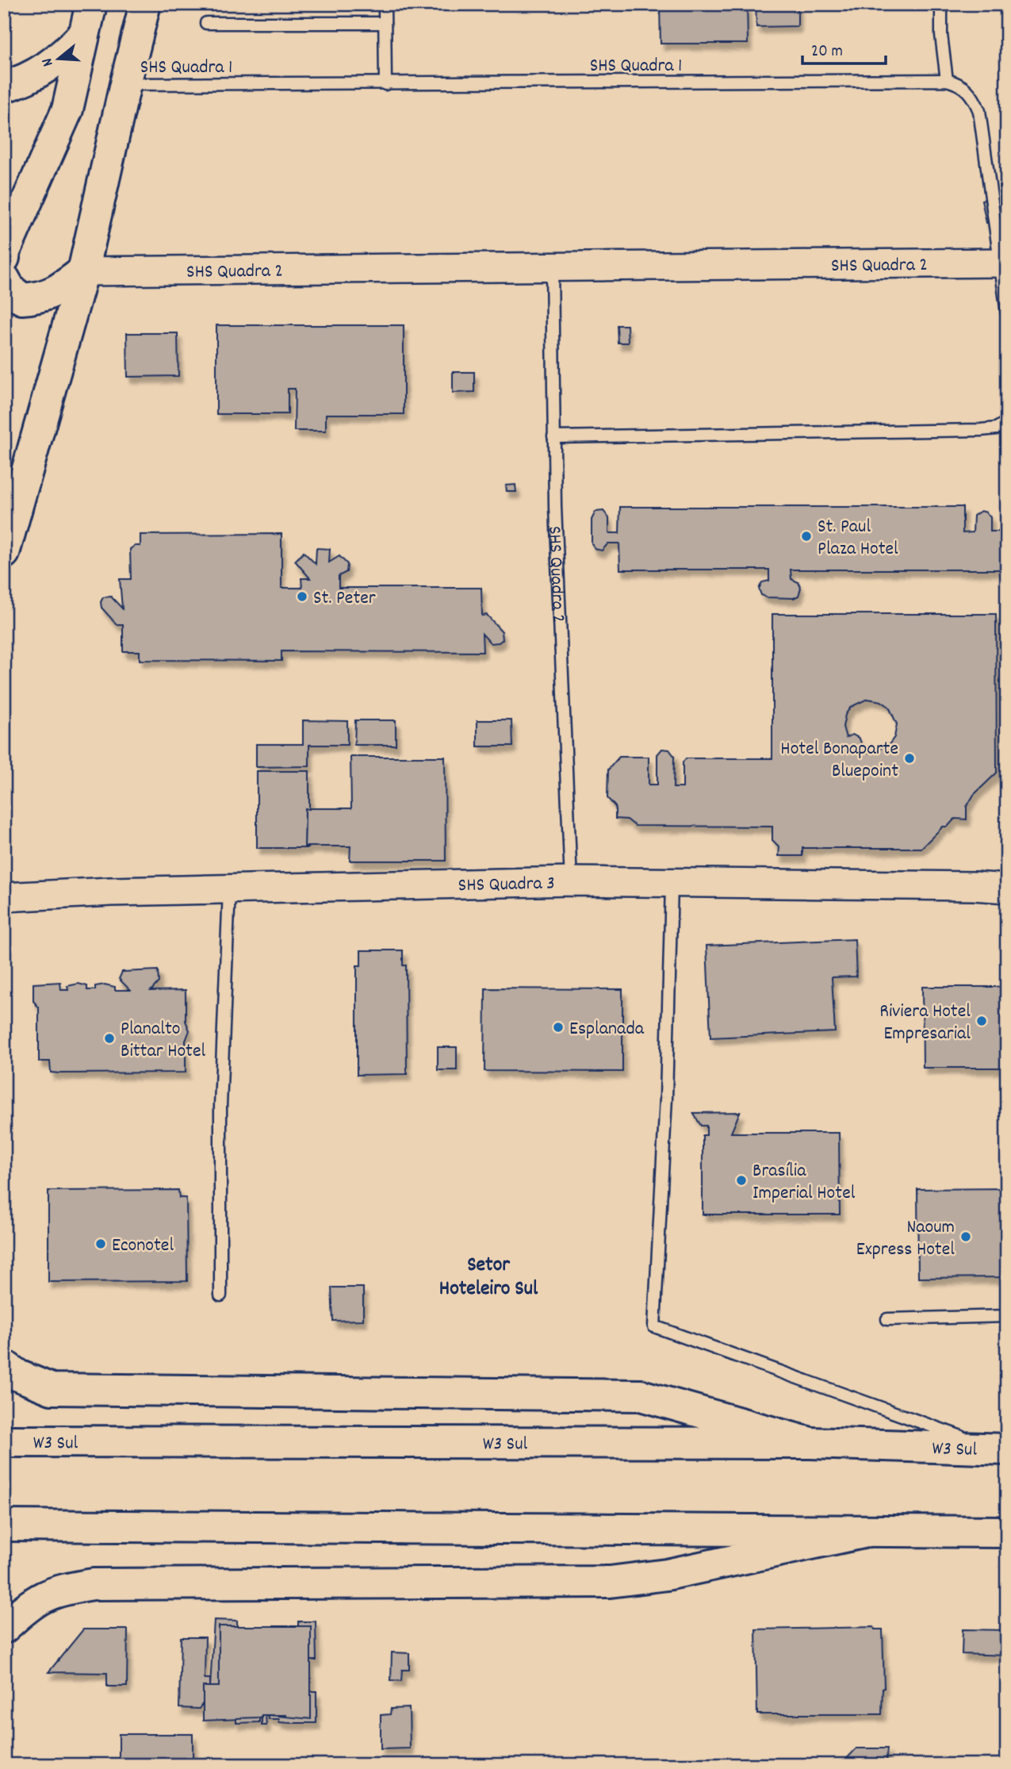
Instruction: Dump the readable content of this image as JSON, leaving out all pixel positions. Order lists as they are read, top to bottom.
{
  "streets": {
    "main road": ["W3 Sul"],
    "street": ["SHS Quadra 2", "SHS Quadra 3"],
    "lane": ["SHS Quadra 1"]
  },
  "crossings": [
    ["SHS Quadra 2", "SHS Quadra 3"]
  ],
  "districts": ["Setor Hoteleiro Sul"],
  "places": [
    "St. Paul Plaza Hotel",
    "St. Peter",
    "Hotel Bonaparte Bluepoint",
    "Riviera Hotel Empresarial",
    "Esplanada",
    "Planalto Bittar Hotel",
    "Brasília Imperial Hotel",
    "Naoum Express Hotel",
    "Econotel"
  ],
  "scale_bar": "20 m",
  "north": "left"
}
